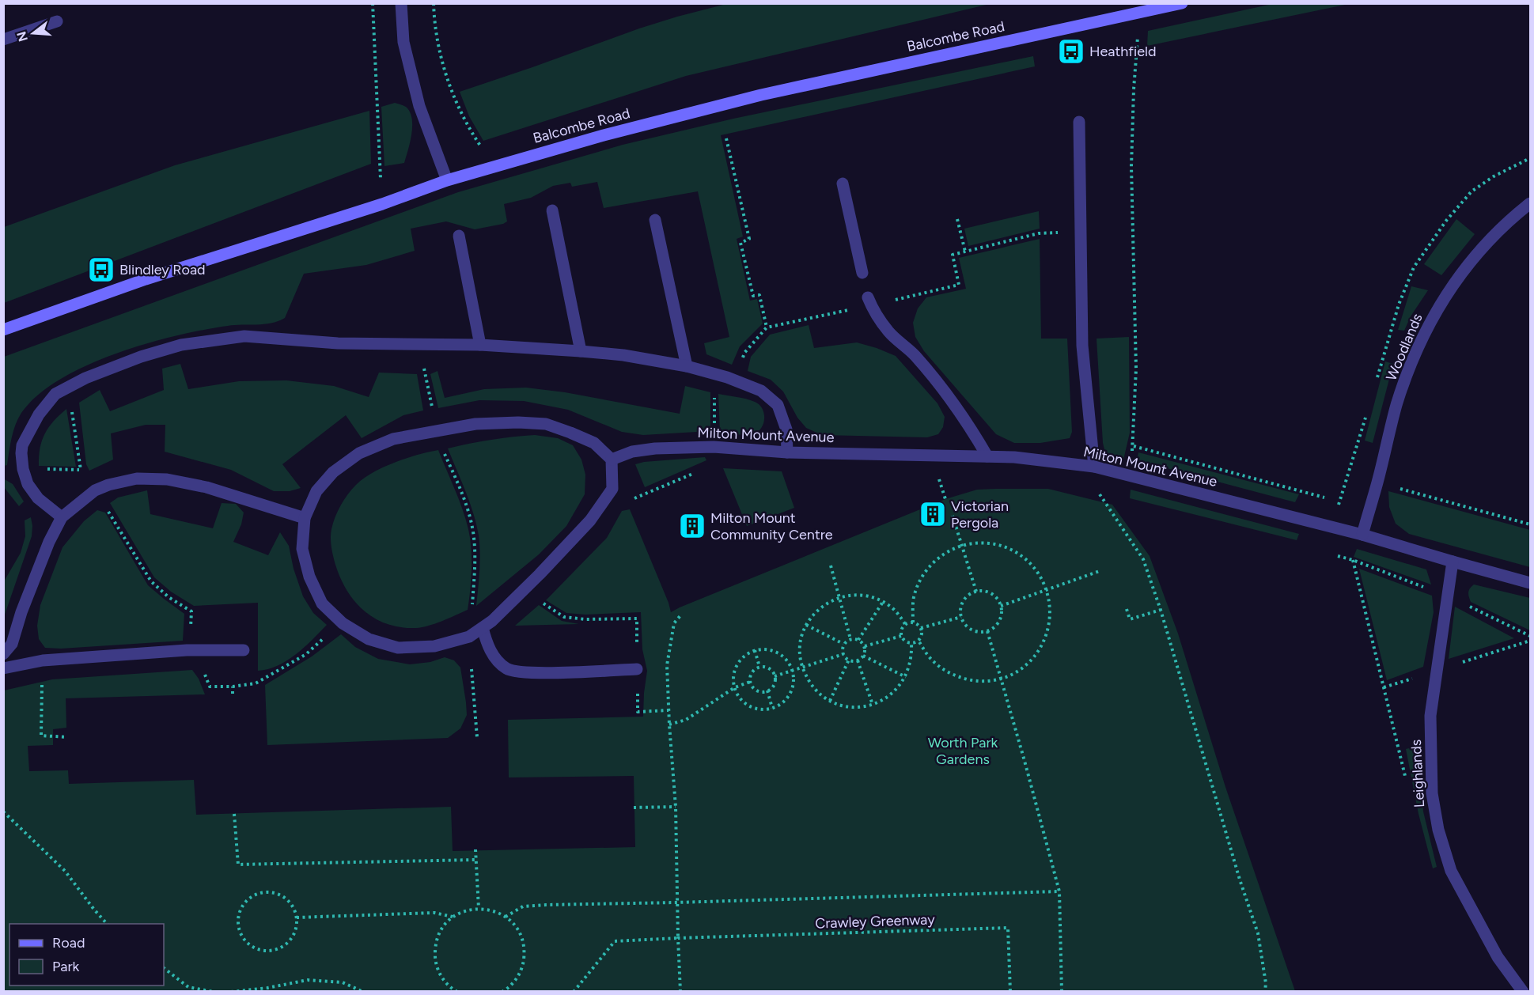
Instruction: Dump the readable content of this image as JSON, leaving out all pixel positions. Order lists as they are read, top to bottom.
{
  "streets": {
    "main road": ["Balcombe Road"],
    "street": ["Woodlands", "Milton Mount Avenue", "Leighlands"],
    "path": ["Crawley Greenway"]
  },
  "crossings": [
    ["Woodlands", "Milton Mount Avenue"],
    ["Milton Mount Avenue", "Leighlands"]
  ],
  "parks": ["Worth Park Gardens"],
  "places": {
    "bus stop": ["Heathfield", "Blindley Road"],
    "building": ["Victorian Pergola", "Milton Mount Community Centre"]
  },
  "legend": ["Road", "Park"],
  "north": "left"
}
